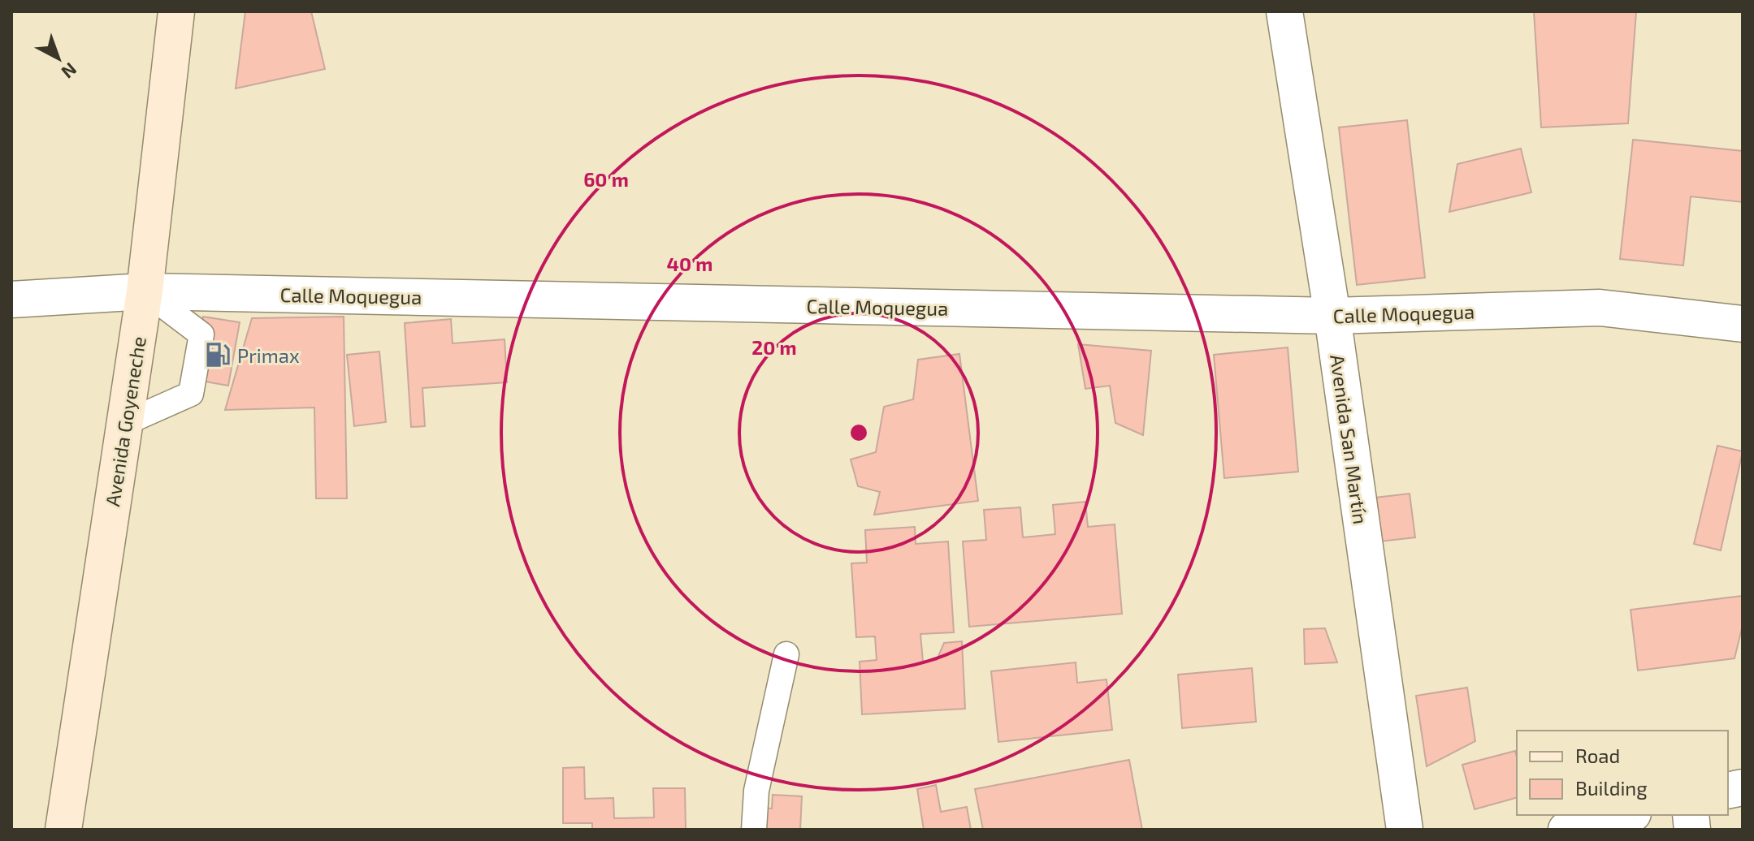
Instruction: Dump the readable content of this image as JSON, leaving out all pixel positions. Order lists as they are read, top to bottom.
{
  "streets": {
    "main road": ["Avenida Goyeneche"],
    "street": ["Calle Moquegua", "Avenida San Martín"]
  },
  "crossings": [
    ["Calle Moquegua", "Avenida Goyeneche"],
    ["Calle Moquegua", "Avenida San Martín"]
  ],
  "places": {
    "fuel station": ["Primax"]
  },
  "legend": ["Road", "Building"],
  "north": "bottom right",
  "rings": ["60 m", "40 m", "20 m"]
}
